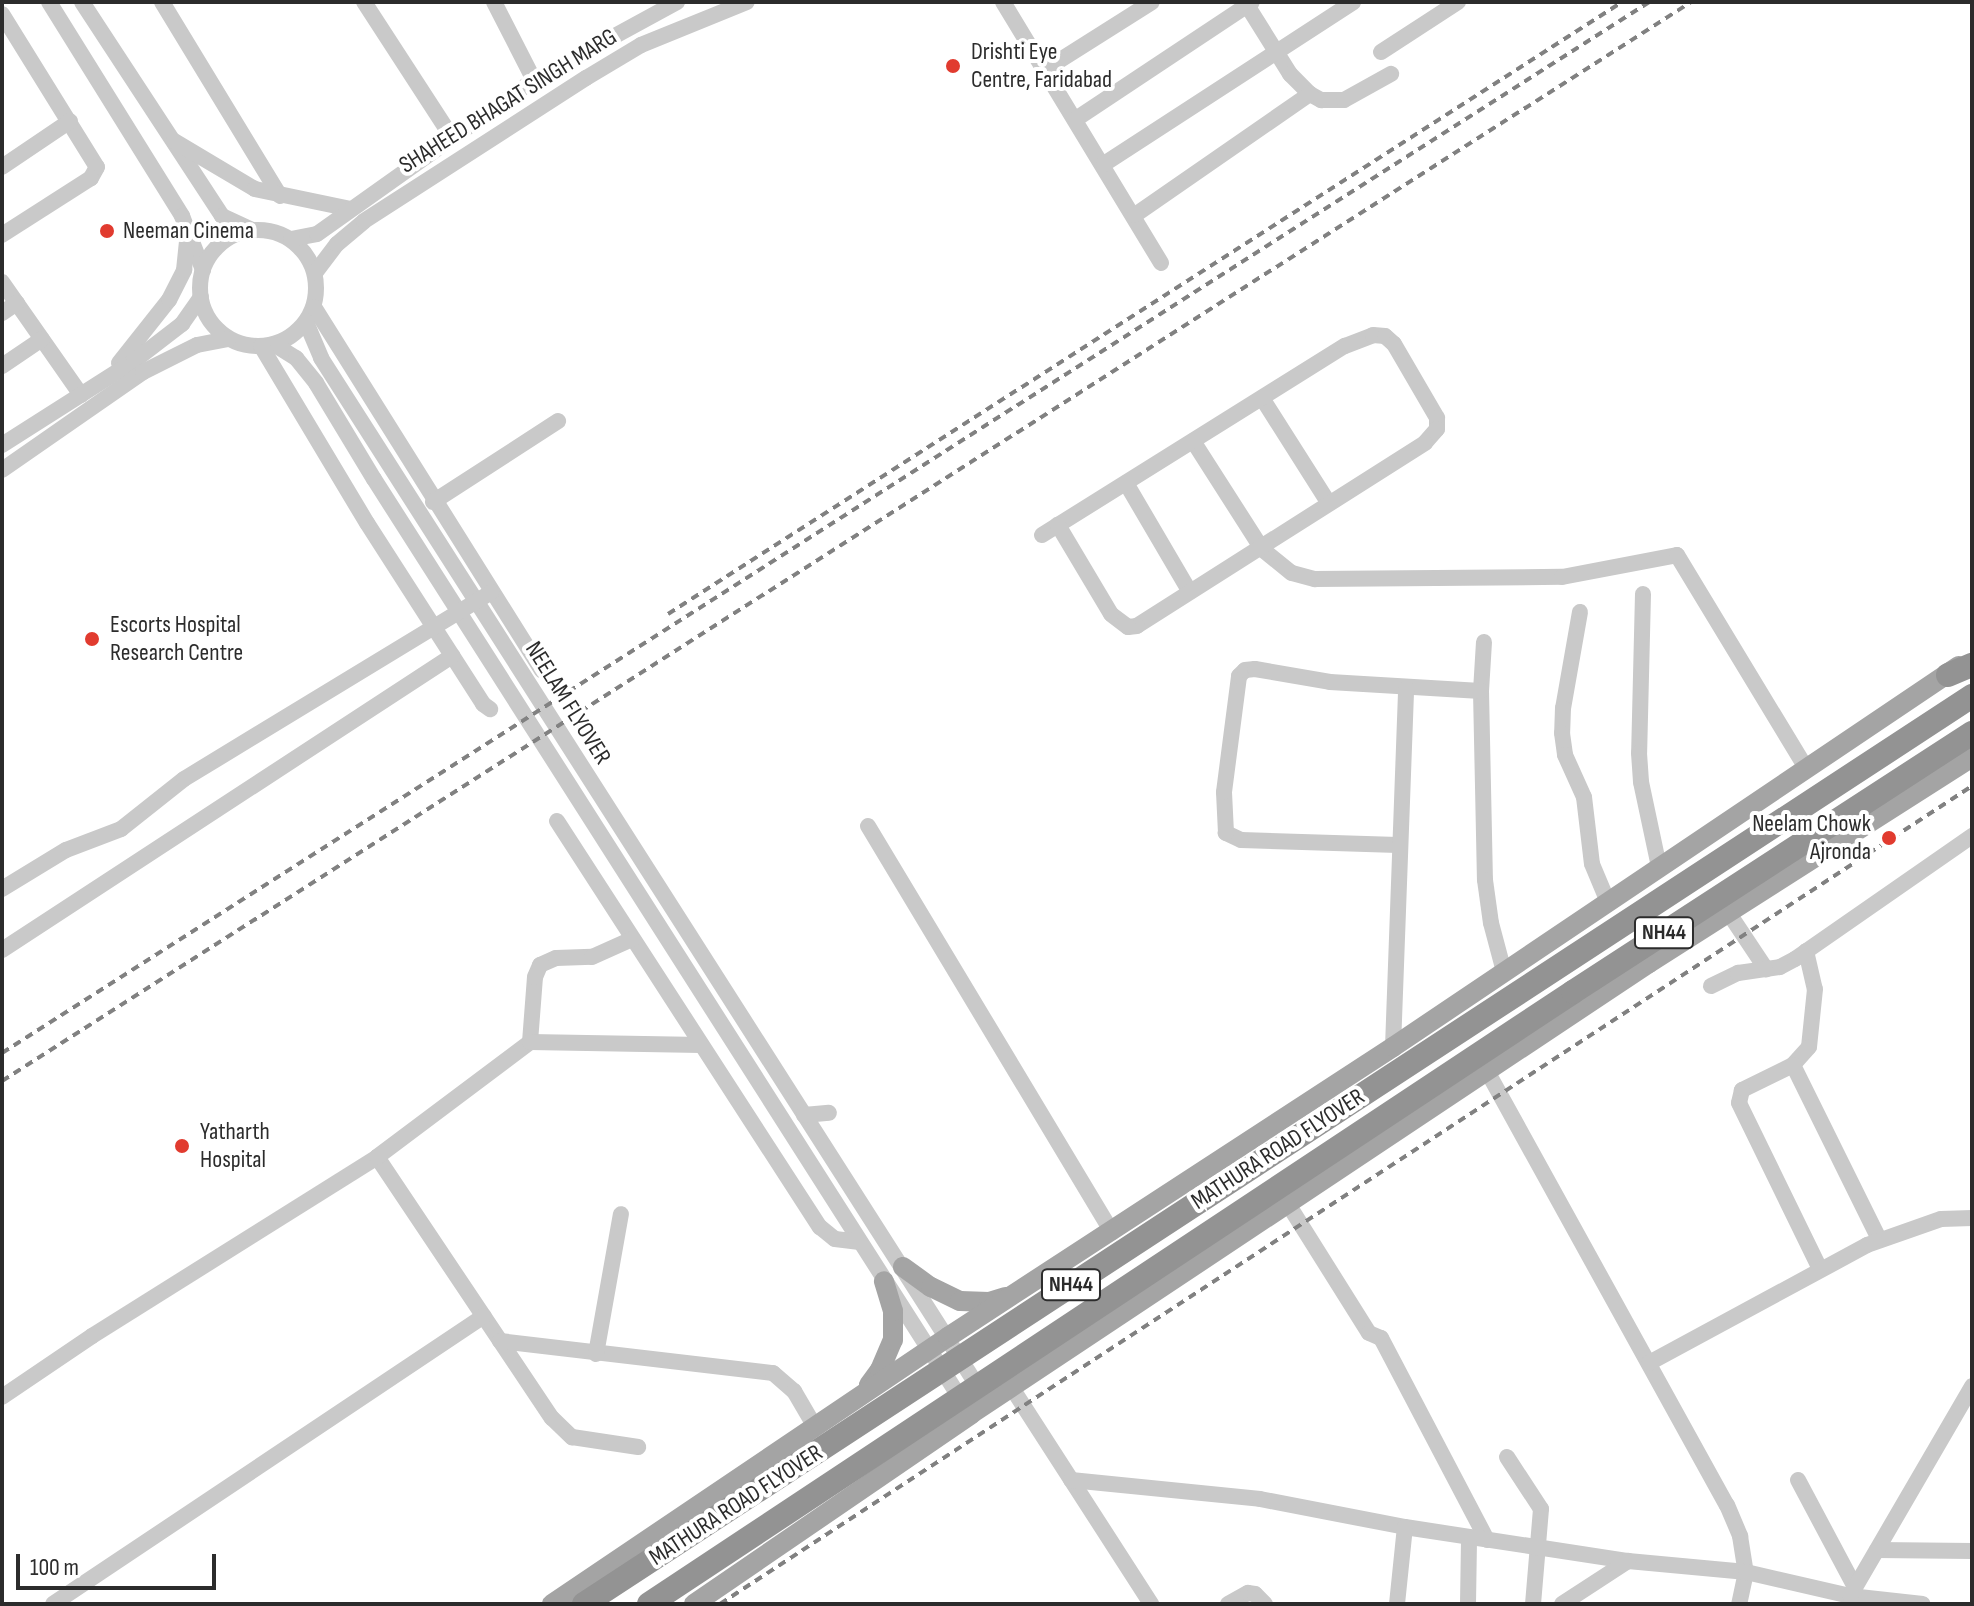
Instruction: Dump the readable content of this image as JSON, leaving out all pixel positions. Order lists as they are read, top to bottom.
{
  "streets": {
    "highway": ["NH44", "MATHURA ROAD FLYOVER"],
    "street": ["SHAHEED BHAGAT SINGH MARG", "NEELAM FLYOVER"]
  },
  "crossings": [
    ["SHAHEED BHAGAT SINGH MARG", "NEELAM FLYOVER"],
    ["NH44", "MATHURA ROAD FLYOVER"]
  ],
  "places": [
    "Drishti Eye Centre, Faridabad",
    "Neeman Cinema",
    "Escorts Hospital Research Centre",
    "Neelam Chowk Ajronda",
    "Yatharth Hospital"
  ],
  "scale_bar": "100 m"
}
